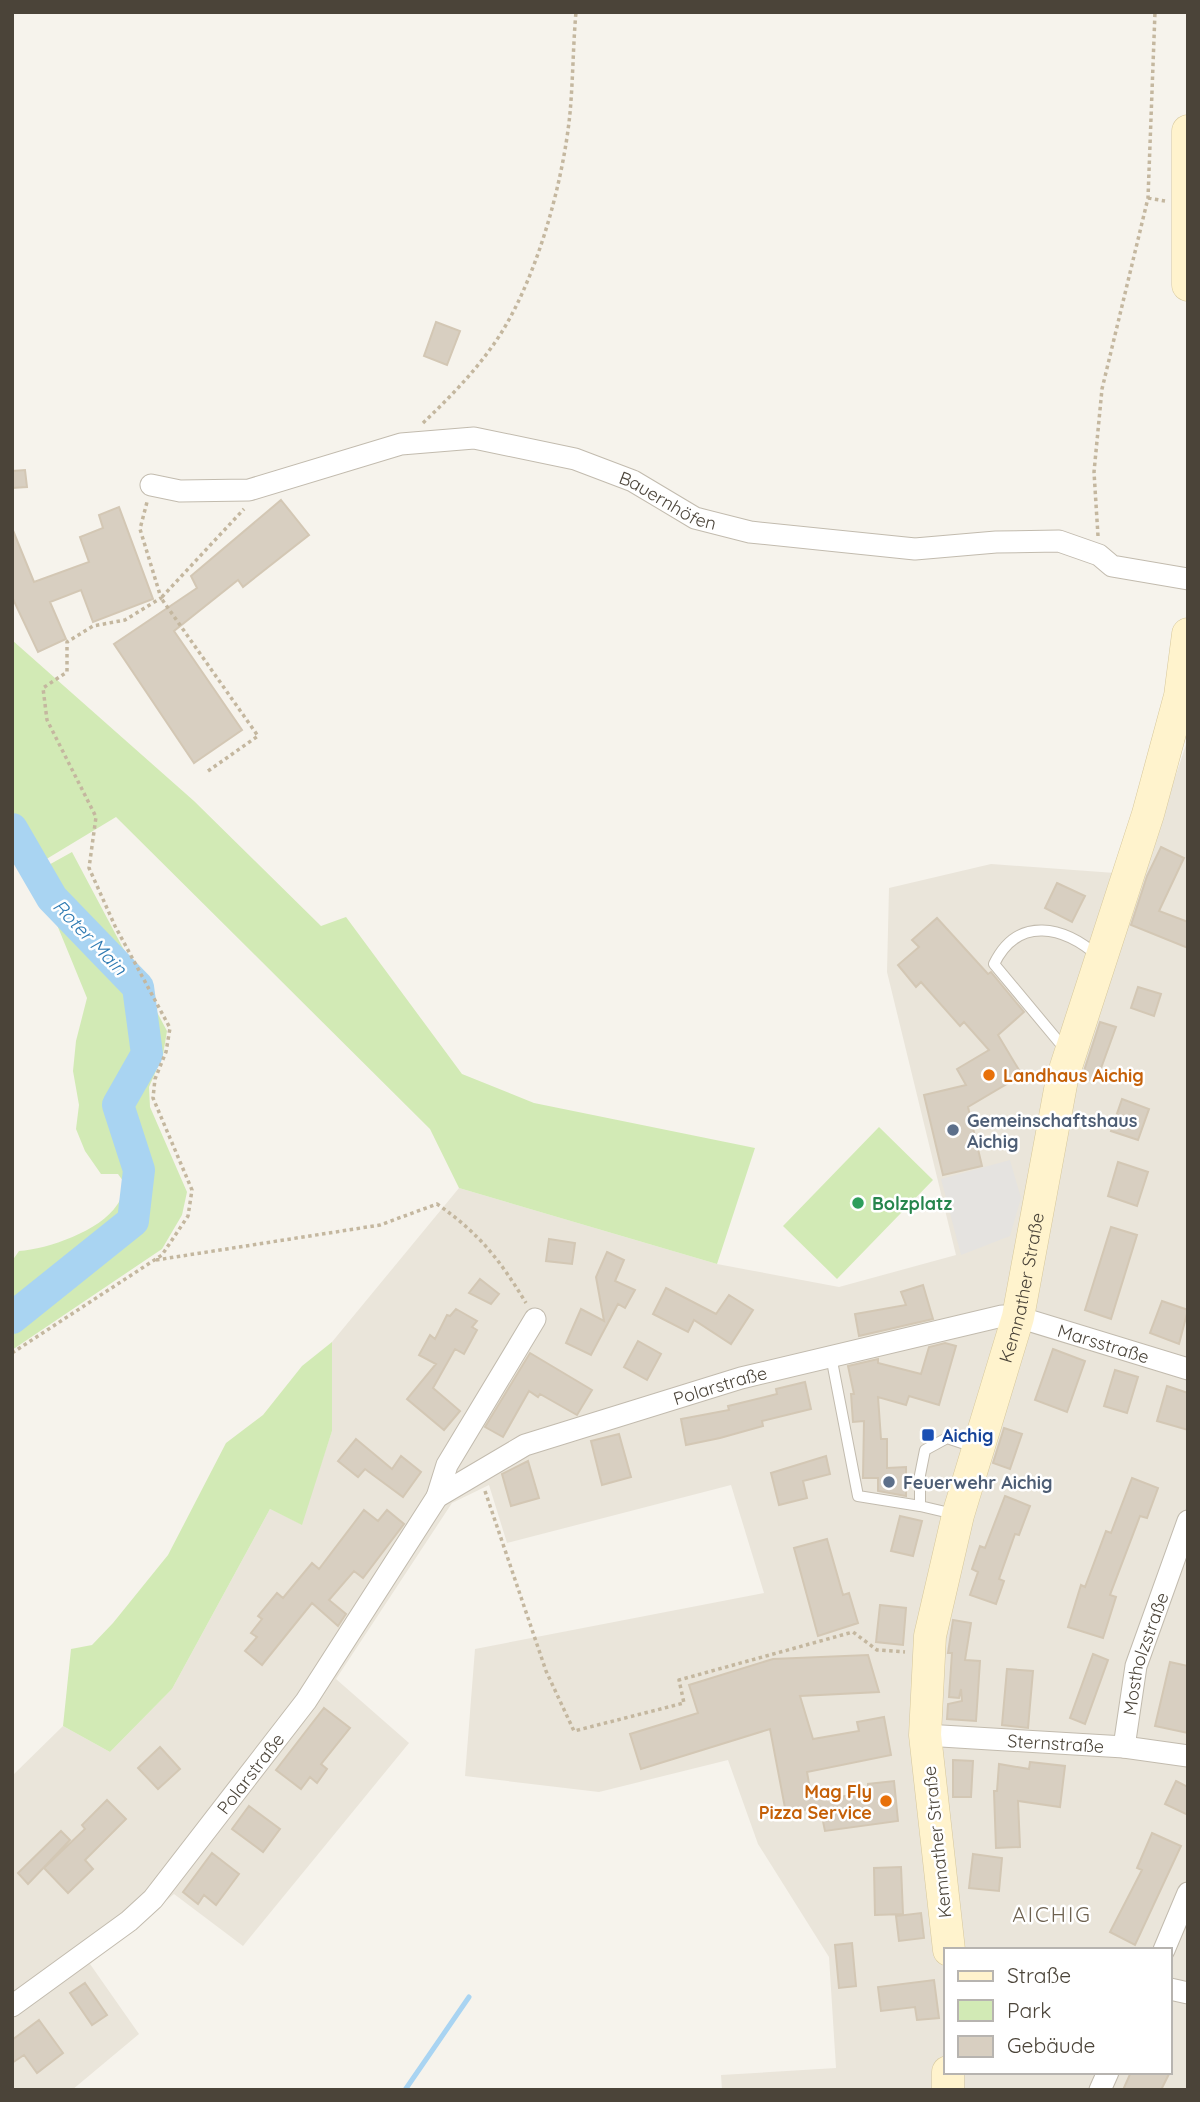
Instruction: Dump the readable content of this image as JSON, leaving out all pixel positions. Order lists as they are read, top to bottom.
{
  "streets": {
    "main road": ["Kemnather Straße"],
    "street": [
      "Bauernhöfen",
      "Marsstraße",
      "Polarstraße",
      "Mostholzstraße",
      "Sternstraße"
    ]
  },
  "crossings": [
    ["Kemnather Straße", "Marsstraße"],
    ["Kemnather Straße", "Polarstraße"],
    ["Kemnather Straße", "Sternstraße"],
    ["Marsstraße", "Polarstraße"],
    ["Mostholzstraße", "Sternstraße"]
  ],
  "districts": ["AICHIG"],
  "water": ["Roter Main"],
  "places": {
    "other": [
      "Landhaus Aichig",
      "Gemeinschaftshaus Aichig",
      "Bolzplatz",
      "Feuerwehr Aichig",
      "Mag Fly Pizza Service"
    ],
    "transit": ["Aichig"]
  },
  "legend": ["Straße", "Park", "Gebäude"]
}
